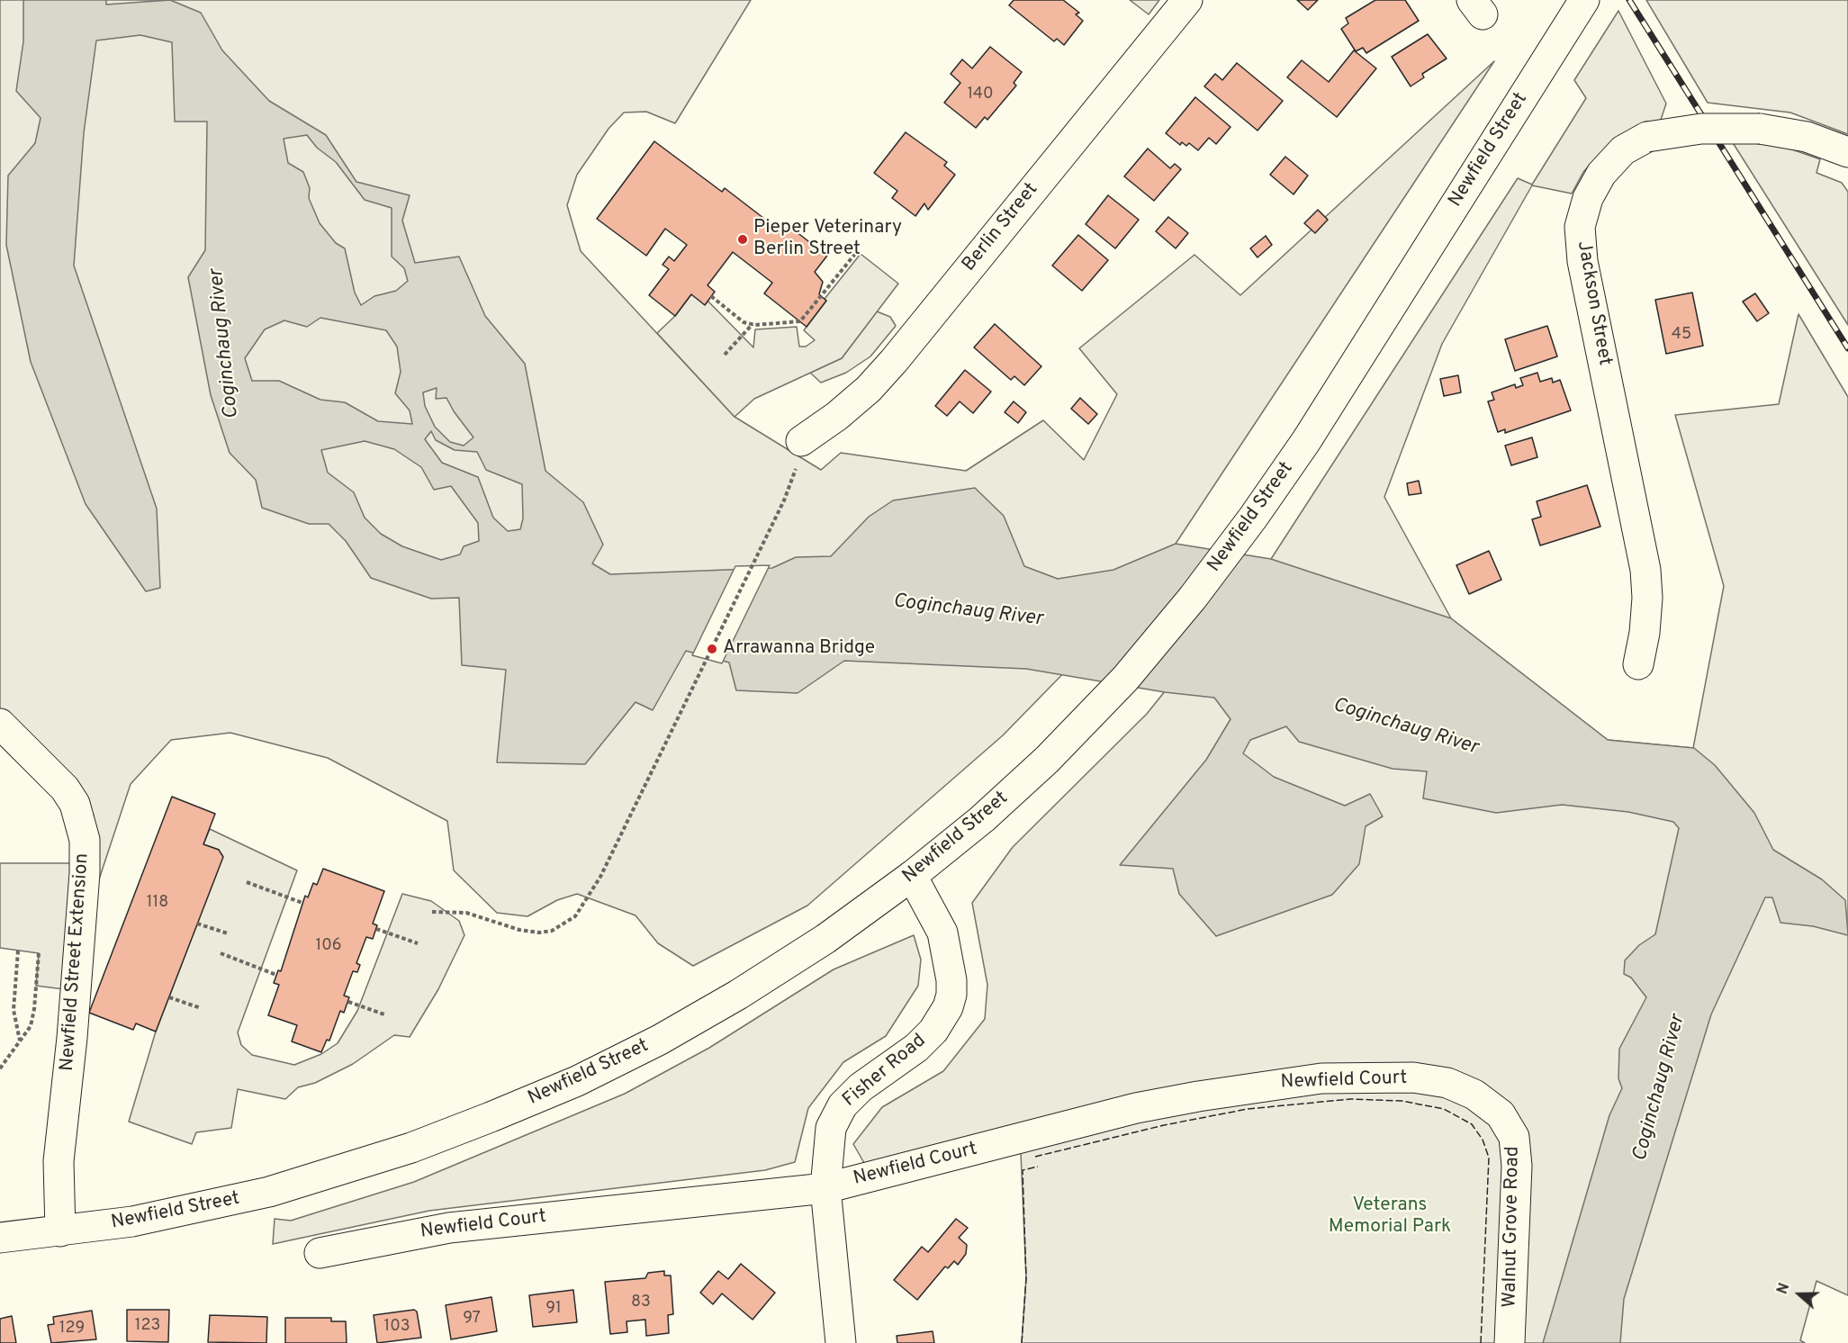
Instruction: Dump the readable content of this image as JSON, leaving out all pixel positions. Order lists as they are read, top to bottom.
{
  "streets": {
    "street": [
      "Newfield Street",
      "Berlin Street",
      "Jackson Street",
      "Newfield Street Extension",
      "Fisher Road",
      "Newfield Court",
      "Walnut Grove Road"
    ]
  },
  "crossings": [
    ["Newfield Street", "Newfield Street Extension"],
    ["Newfield Street", "Fisher Road"],
    ["Fisher Road", "Newfield Court"],
    ["Newfield Court", "Walnut Grove Road"]
  ],
  "water": ["Coginchaug River"],
  "parks": ["Veterans Memorial Park"],
  "places": ["Pieper Veterinary Berlin Street", "Arrawanna Bridge"],
  "house_numbers": [
    "140",
    "45",
    "118",
    "106",
    "83",
    "91",
    "97",
    "123",
    "103",
    "129"
  ],
  "north": "left"
}
